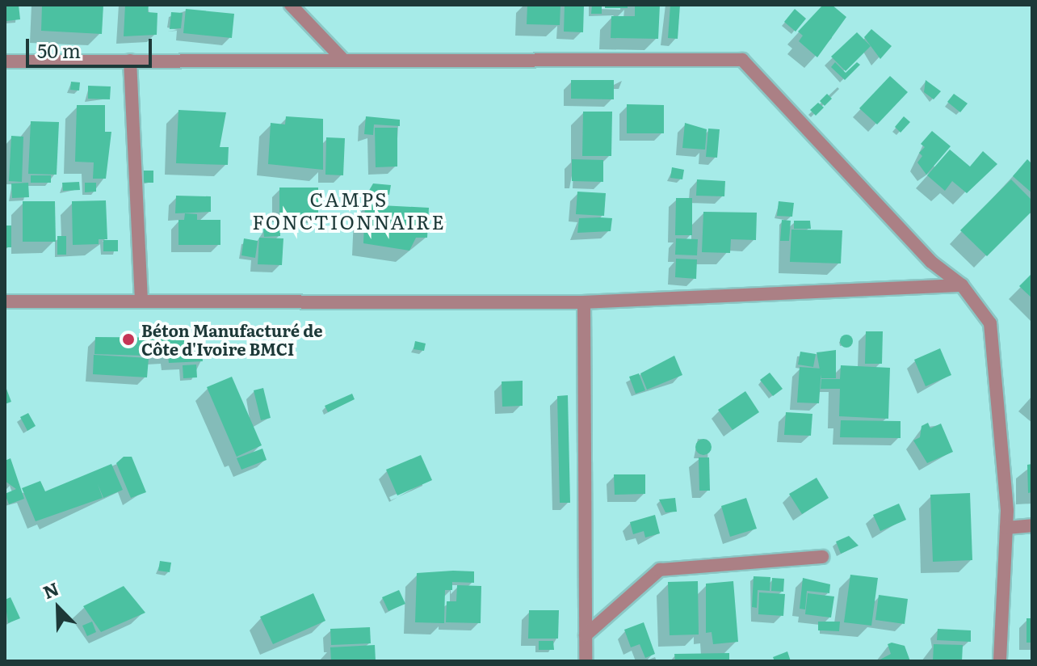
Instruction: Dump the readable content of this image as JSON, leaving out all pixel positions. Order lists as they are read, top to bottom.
{
  "districts": ["CAMPS FONCTIONNAIRE"],
  "places": ["Béton Manufacturé de Côte d'Ivoire BMCI"],
  "scale_bar": "50 m",
  "north": "top left"
}
